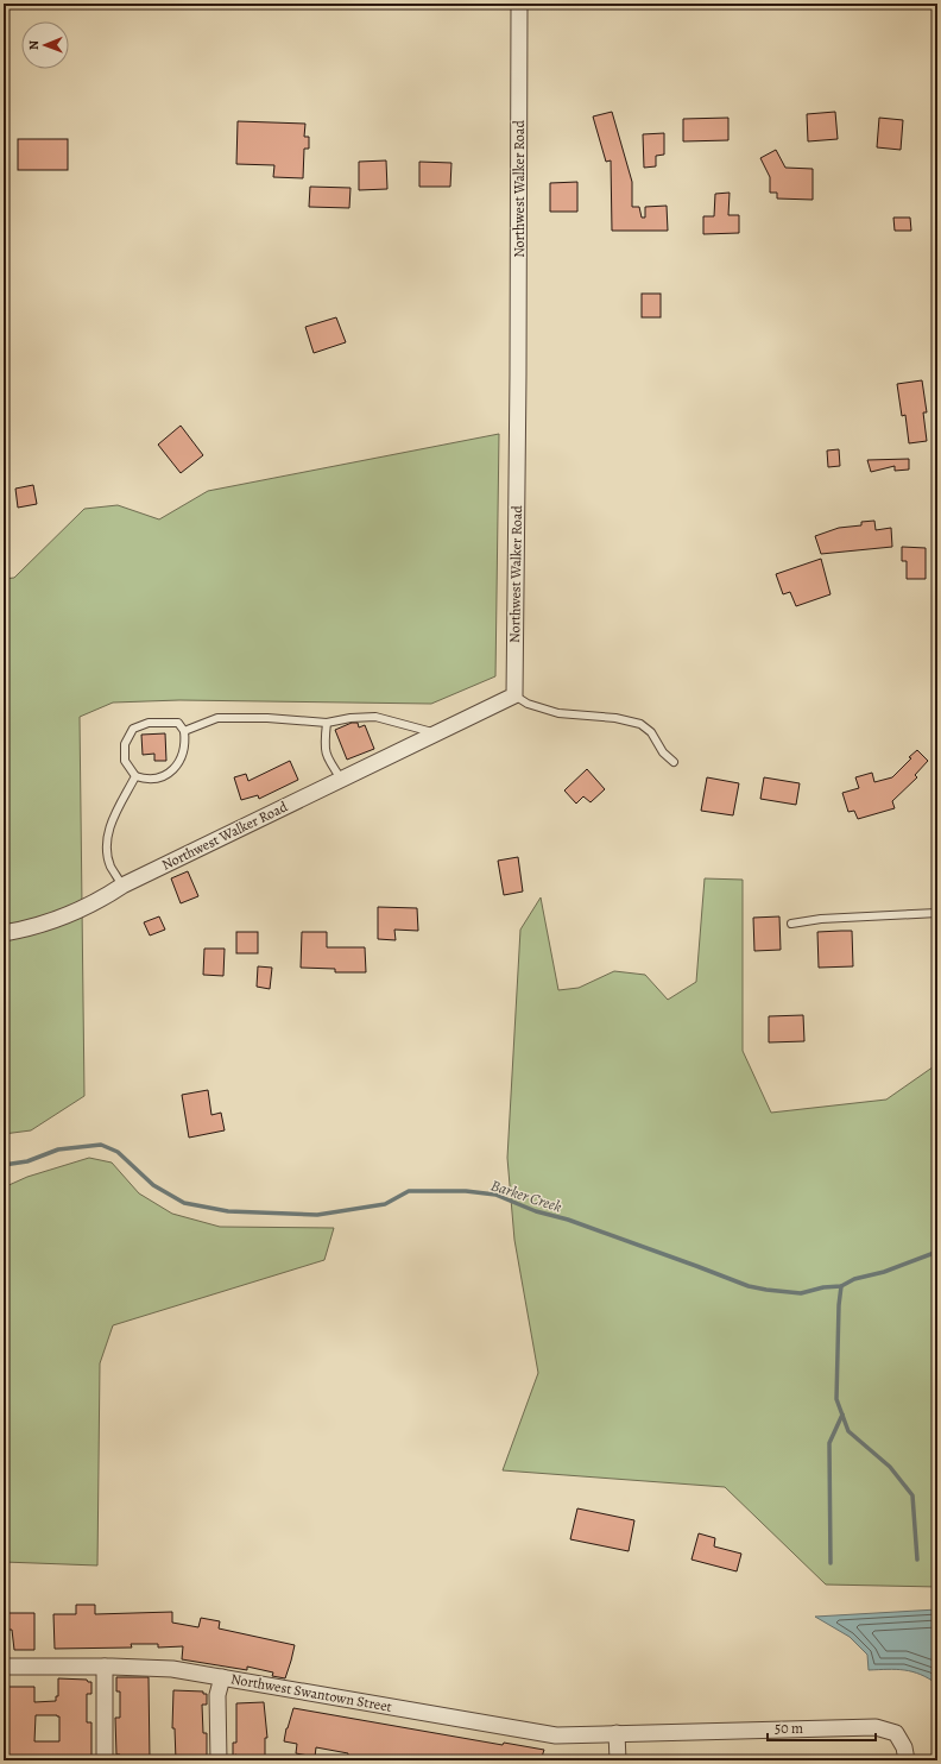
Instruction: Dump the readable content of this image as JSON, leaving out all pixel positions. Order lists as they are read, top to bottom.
{
  "streets": {
    "street": ["Northwest Walker Road", "Northwest Swantown Street"]
  },
  "water": ["Barker Creek"],
  "scale_bar": "50 m",
  "north": "left"
}
